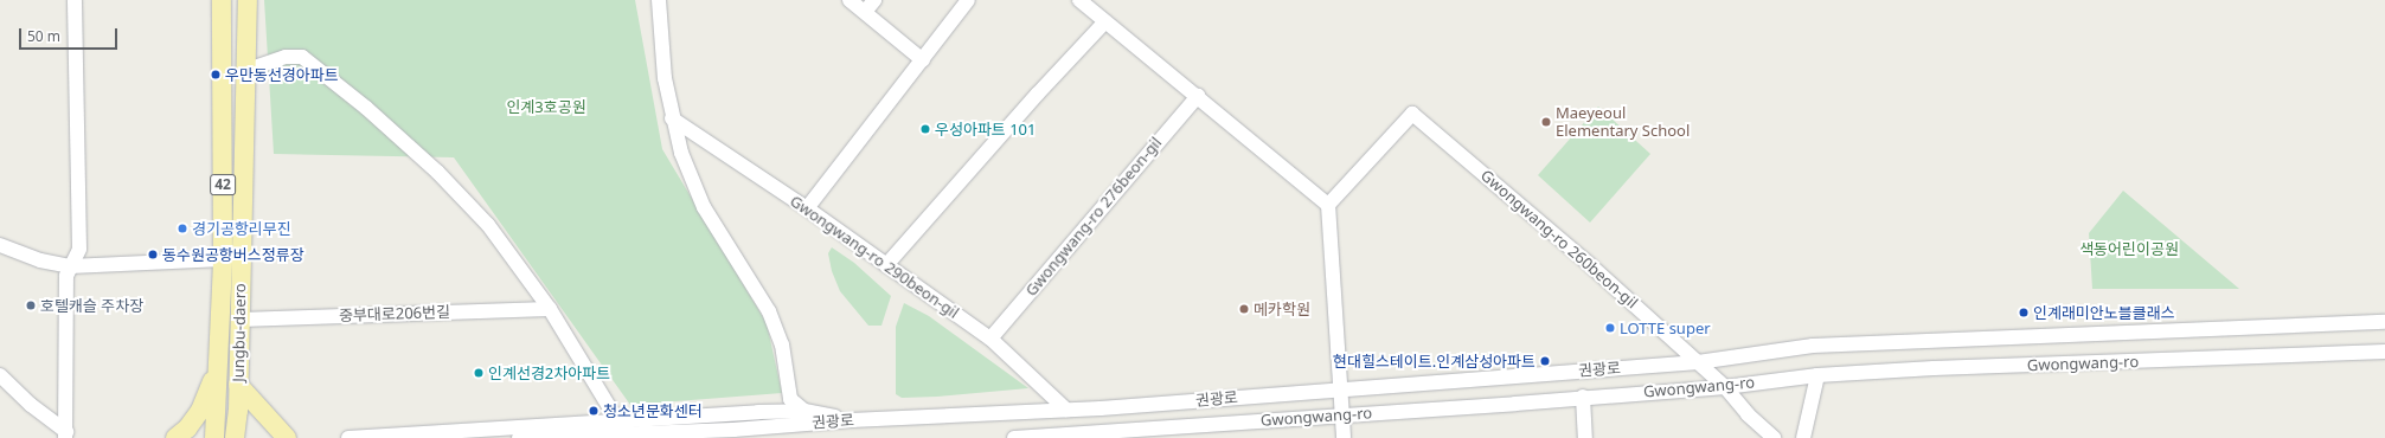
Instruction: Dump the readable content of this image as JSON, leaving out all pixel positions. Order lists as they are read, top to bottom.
{
  "streets": {
    "main road": ["42", "Jungbu-daero"],
    "street": [
      "Gwongwang-ro 276beon-gil",
      "Gwongwang-ro 260beon-gil",
      "Gwongwang-ro 290beon-gil",
      "중부대로206번길",
      "Gwongwang-ro",
      "권광로"
    ]
  },
  "crossings": [
    ["Gwongwang-ro 276beon-gil", "Gwongwang-ro 290beon-gil"],
    ["Gwongwang-ro 260beon-gil", "Gwongwang-ro"],
    ["Gwongwang-ro 260beon-gil", "권광로"],
    ["Gwongwang-ro 290beon-gil", "권광로"],
    ["중부대로206번길", "Jungbu-daero"]
  ],
  "parks": ["인계3호공원", "색동어린이공원"],
  "places": [
    "우만동선경아파트",
    "Maeyeoul Elementary School",
    "우성아파트 101",
    "경기공항리무진",
    "동수원공항버스정류장",
    "호텔캐슬 주차장",
    "메카학원",
    "인계래미안노블클래스",
    "LOTTE super",
    "현대힐스테이트.인계삼성아파트",
    "인계선경2차아파트",
    "청소년문화센터"
  ],
  "scale_bar": "50 m"
}
